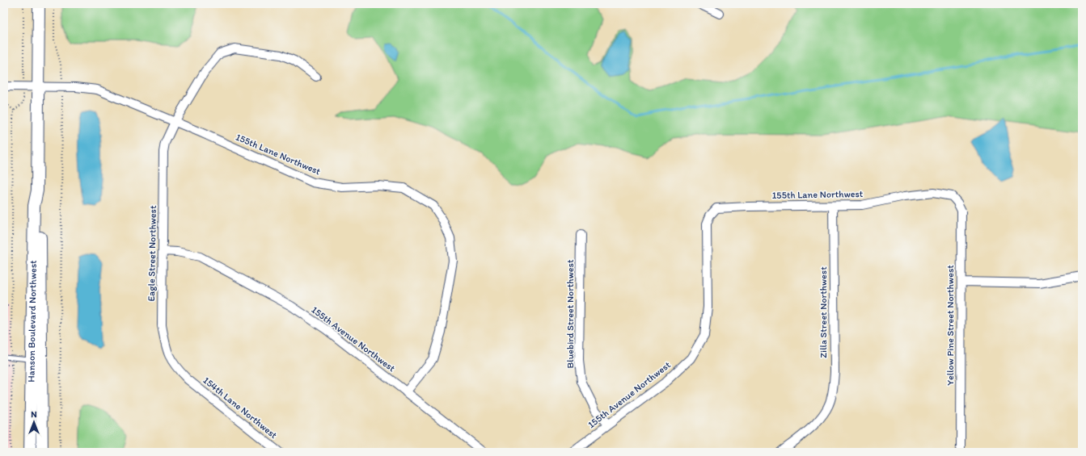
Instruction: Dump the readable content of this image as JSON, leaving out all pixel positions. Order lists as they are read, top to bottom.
{
  "streets": {
    "main road": ["Hanson Boulevard Northwest"],
    "street": [
      "155th Lane Northwest",
      "Eagle Street Northwest",
      "Zilla Street Northwest",
      "Bluebird Street Northwest",
      "Yellow Pine Street Northwest",
      "155th Avenue Northwest",
      "154th Lane Northwest"
    ]
  },
  "crossings": [
    ["155th Lane Northwest", "Eagle Street Northwest"],
    ["155th Lane Northwest", "Zilla Street Northwest"],
    ["155th Lane Northwest", "Hanson Boulevard Northwest"],
    ["155th Lane Northwest", "Yellow Pine Street Northwest"],
    ["155th Lane Northwest", "155th Avenue Northwest"],
    ["Eagle Street Northwest", "155th Avenue Northwest"],
    ["Eagle Street Northwest", "154th Lane Northwest"],
    ["Bluebird Street Northwest", "155th Avenue Northwest"]
  ],
  "north": "top"
}
